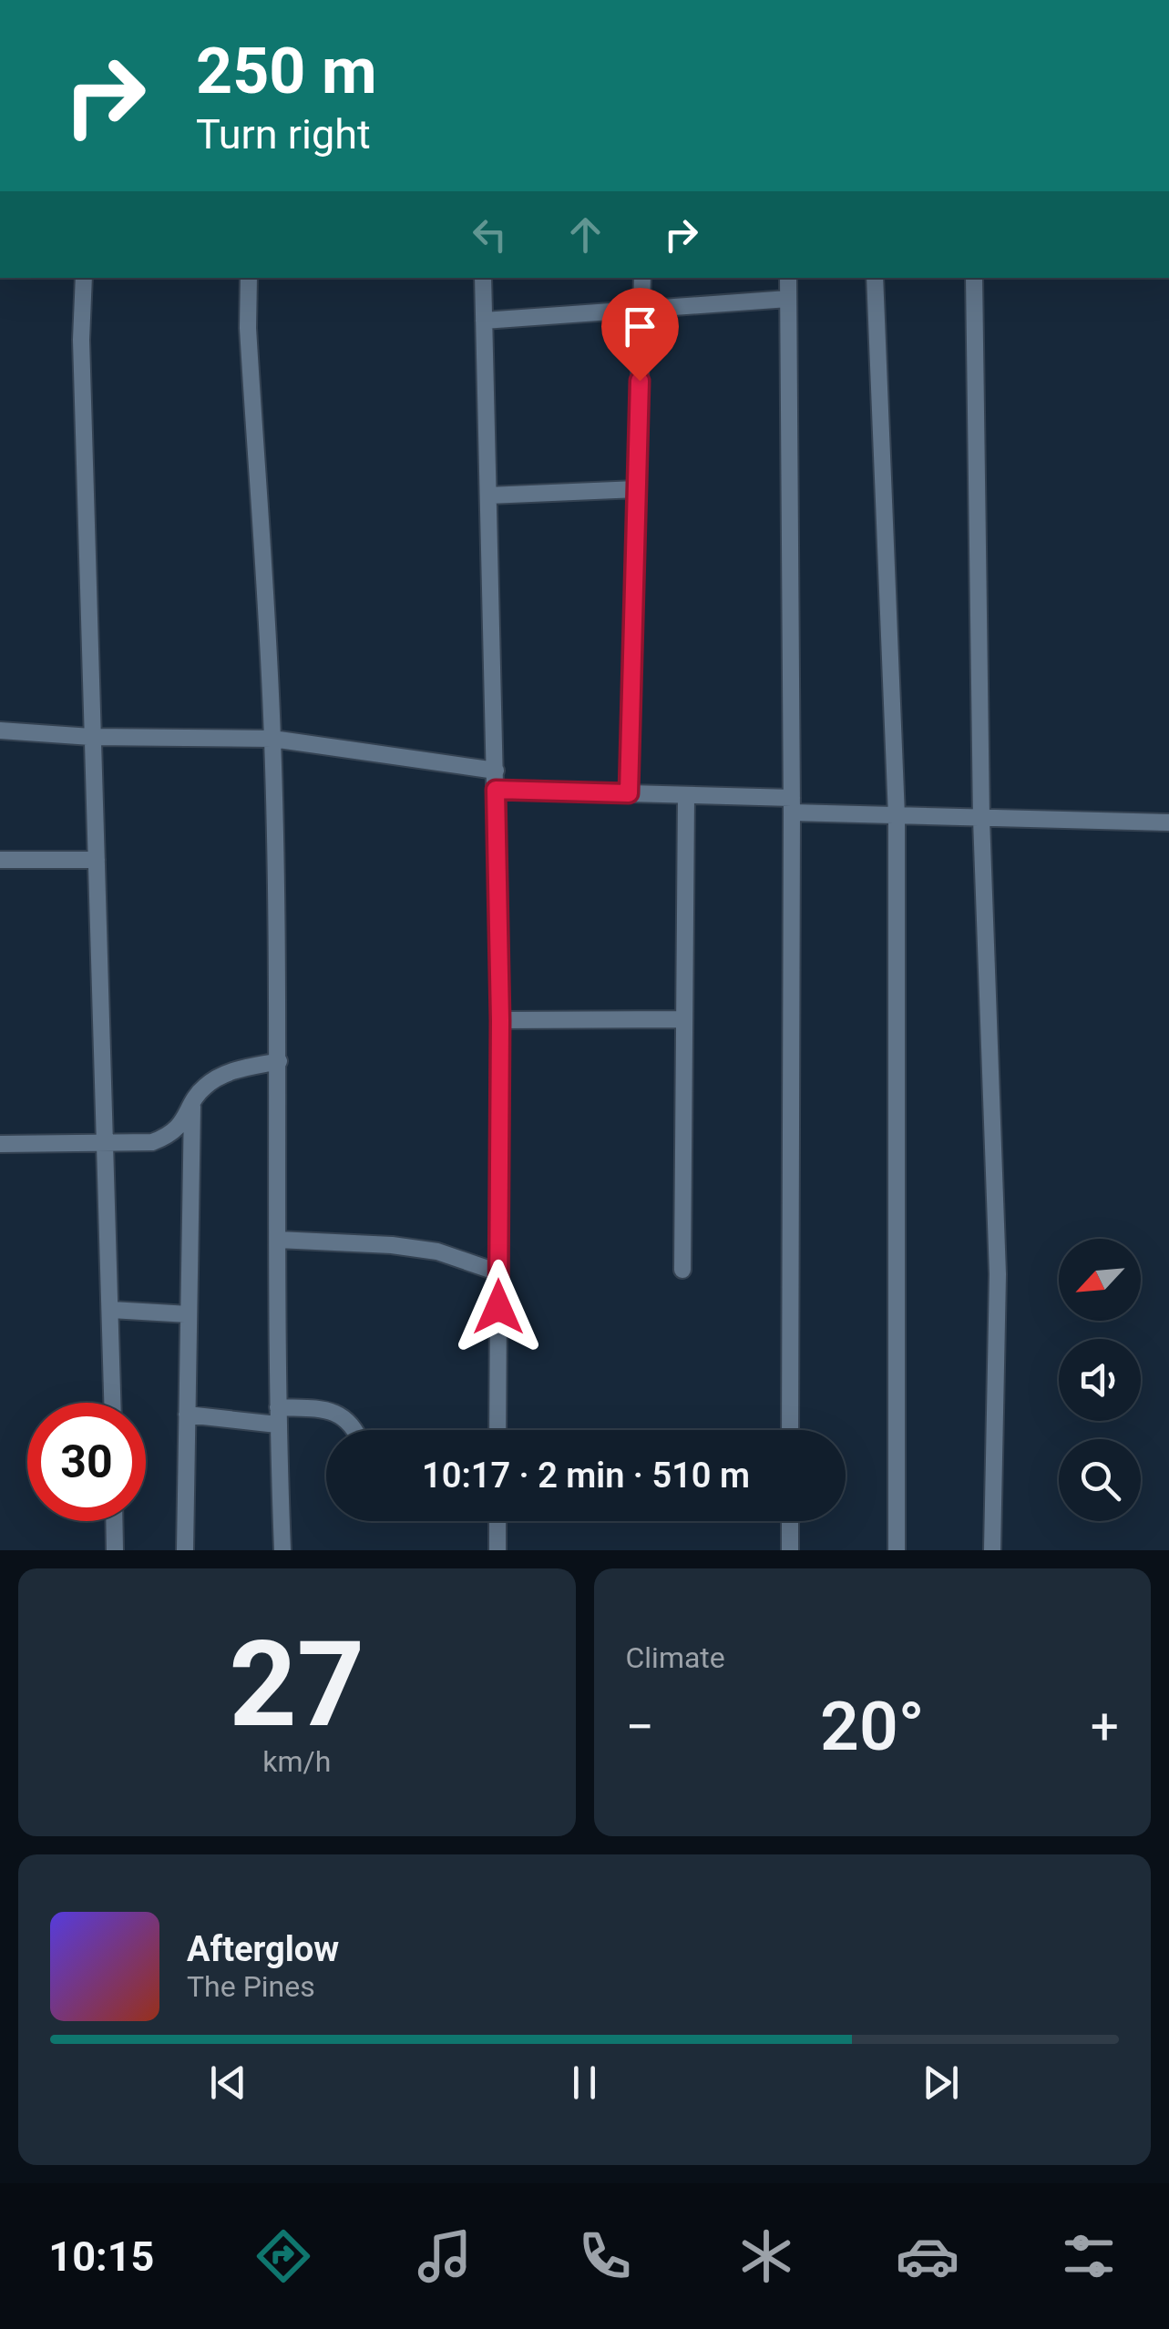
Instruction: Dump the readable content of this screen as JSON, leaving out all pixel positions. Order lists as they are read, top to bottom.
{
  "north": "bottom left",
  "page": {
    "turn": ["250 m", "Turn right"],
    "limit": "30",
    "trip": "10:17 · 2 min · 510 m",
    "tile": [
      ["27", "km/h"],
      "Climate"
    ],
    "heat": ["−", "20°", "+"],
    "song": ["Afterglow", "The Pines"],
    "tabs": "10:15"
  }
}
